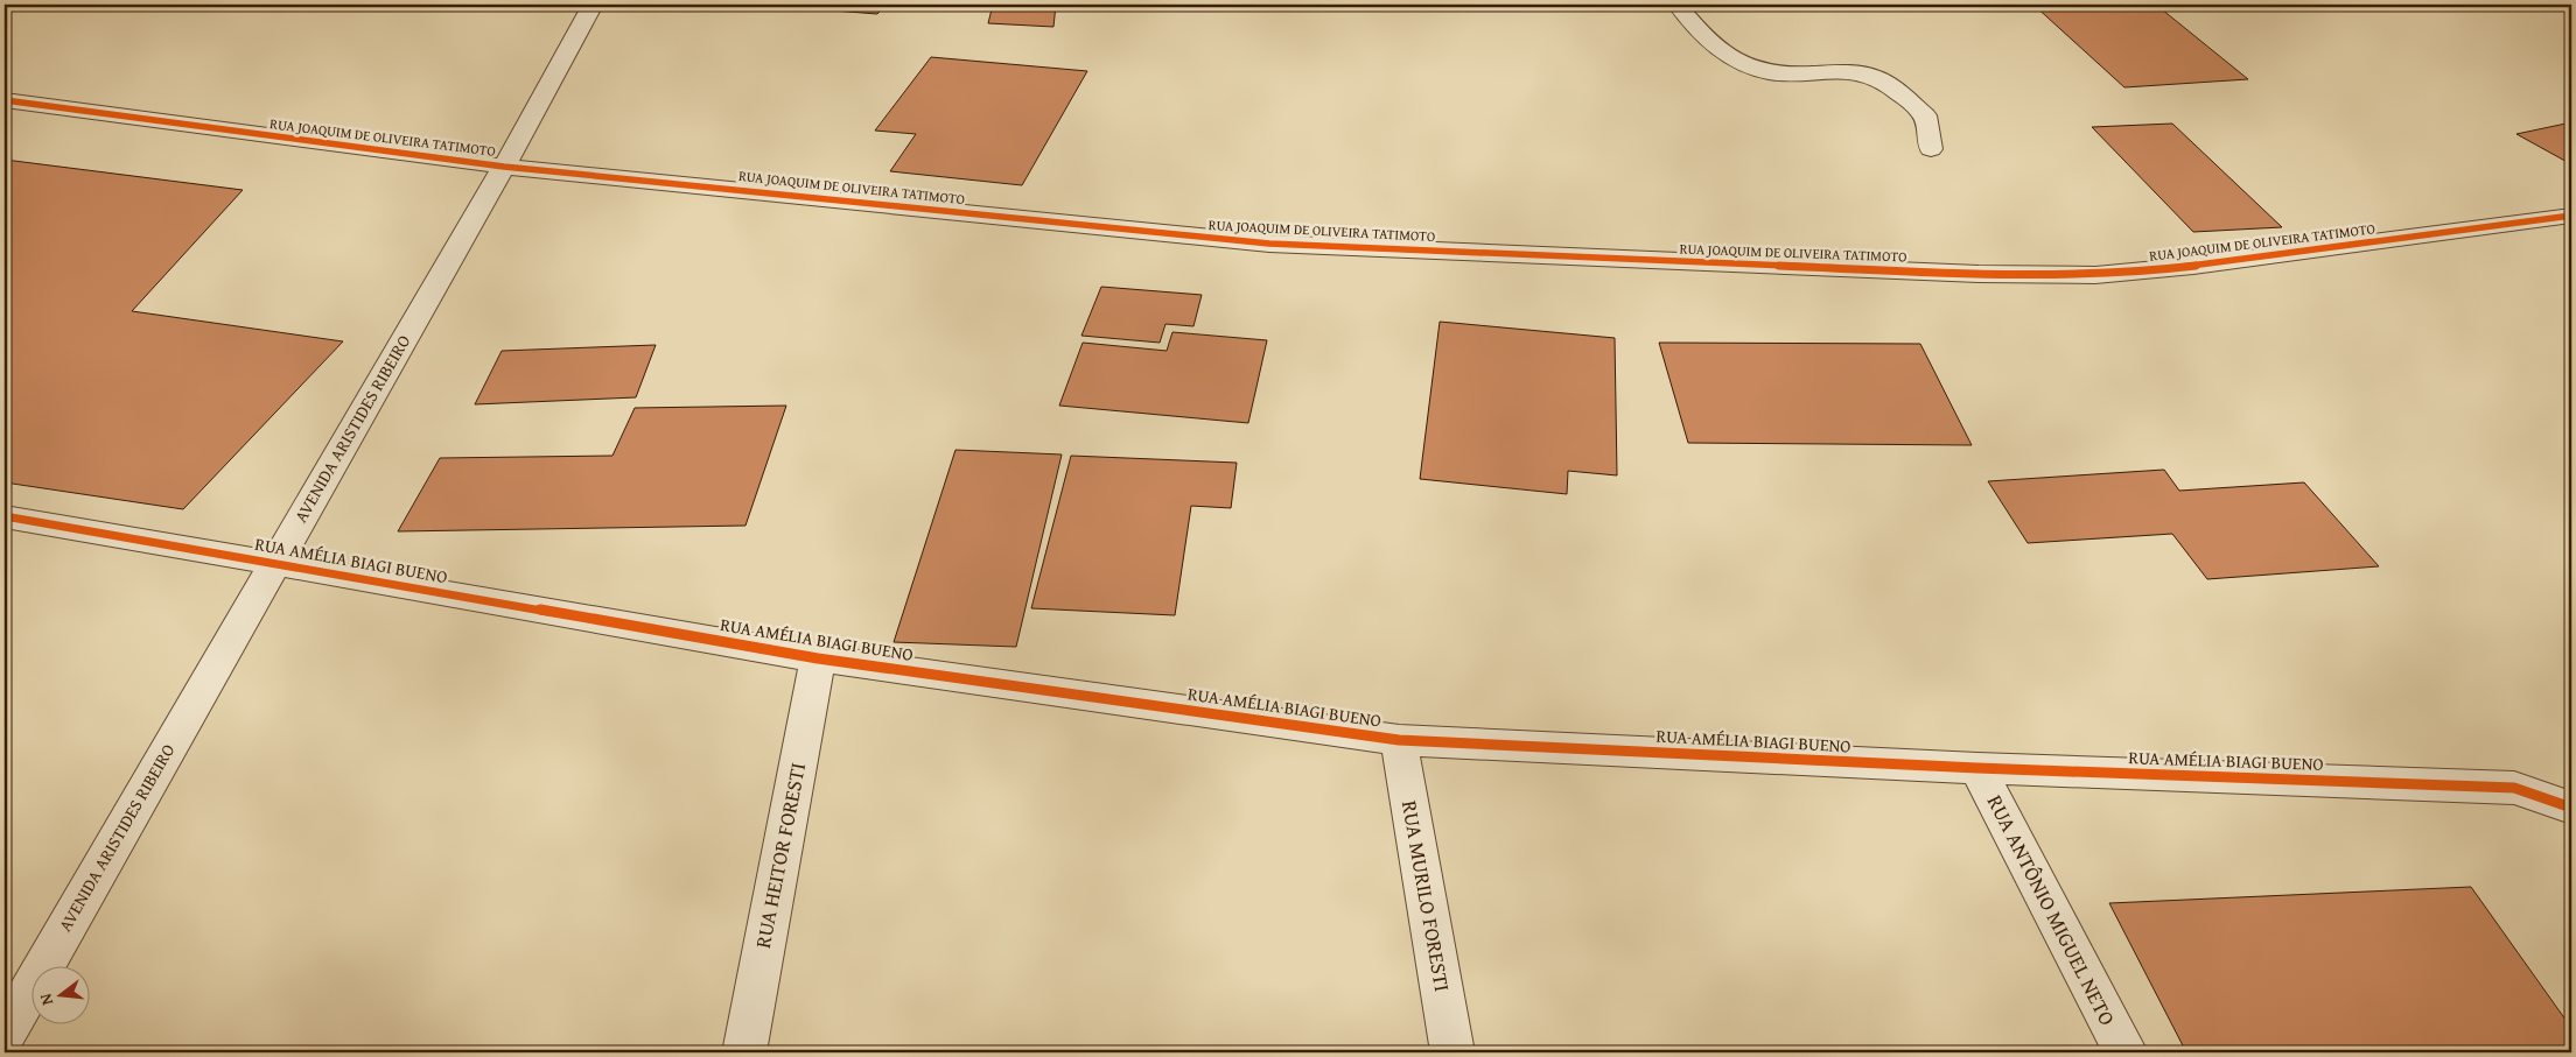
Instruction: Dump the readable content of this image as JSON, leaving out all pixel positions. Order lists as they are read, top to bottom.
{
  "streets": {
    "street": [
      "RUA JOAQUIM DE OLIVEIRA TATIMOTO",
      "AVENIDA ARISTIDES RIBEIRO",
      "RUA AMÉLIA BIAGI BUENO",
      "RUA HEITOR FORESTI",
      "RUA MURILO FORESTI",
      "RUA ANTÔNIO MIGUEL NETO"
    ]
  },
  "crossings": [
    ["RUA JOAQUIM DE OLIVEIRA TATIMOTO", "AVENIDA ARISTIDES RIBEIRO"],
    ["AVENIDA ARISTIDES RIBEIRO", "RUA AMÉLIA BIAGI BUENO"],
    ["RUA AMÉLIA BIAGI BUENO", "RUA HEITOR FORESTI"],
    ["RUA AMÉLIA BIAGI BUENO", "RUA MURILO FORESTI"],
    ["RUA AMÉLIA BIAGI BUENO", "RUA ANTÔNIO MIGUEL NETO"]
  ],
  "north": "left"
}
